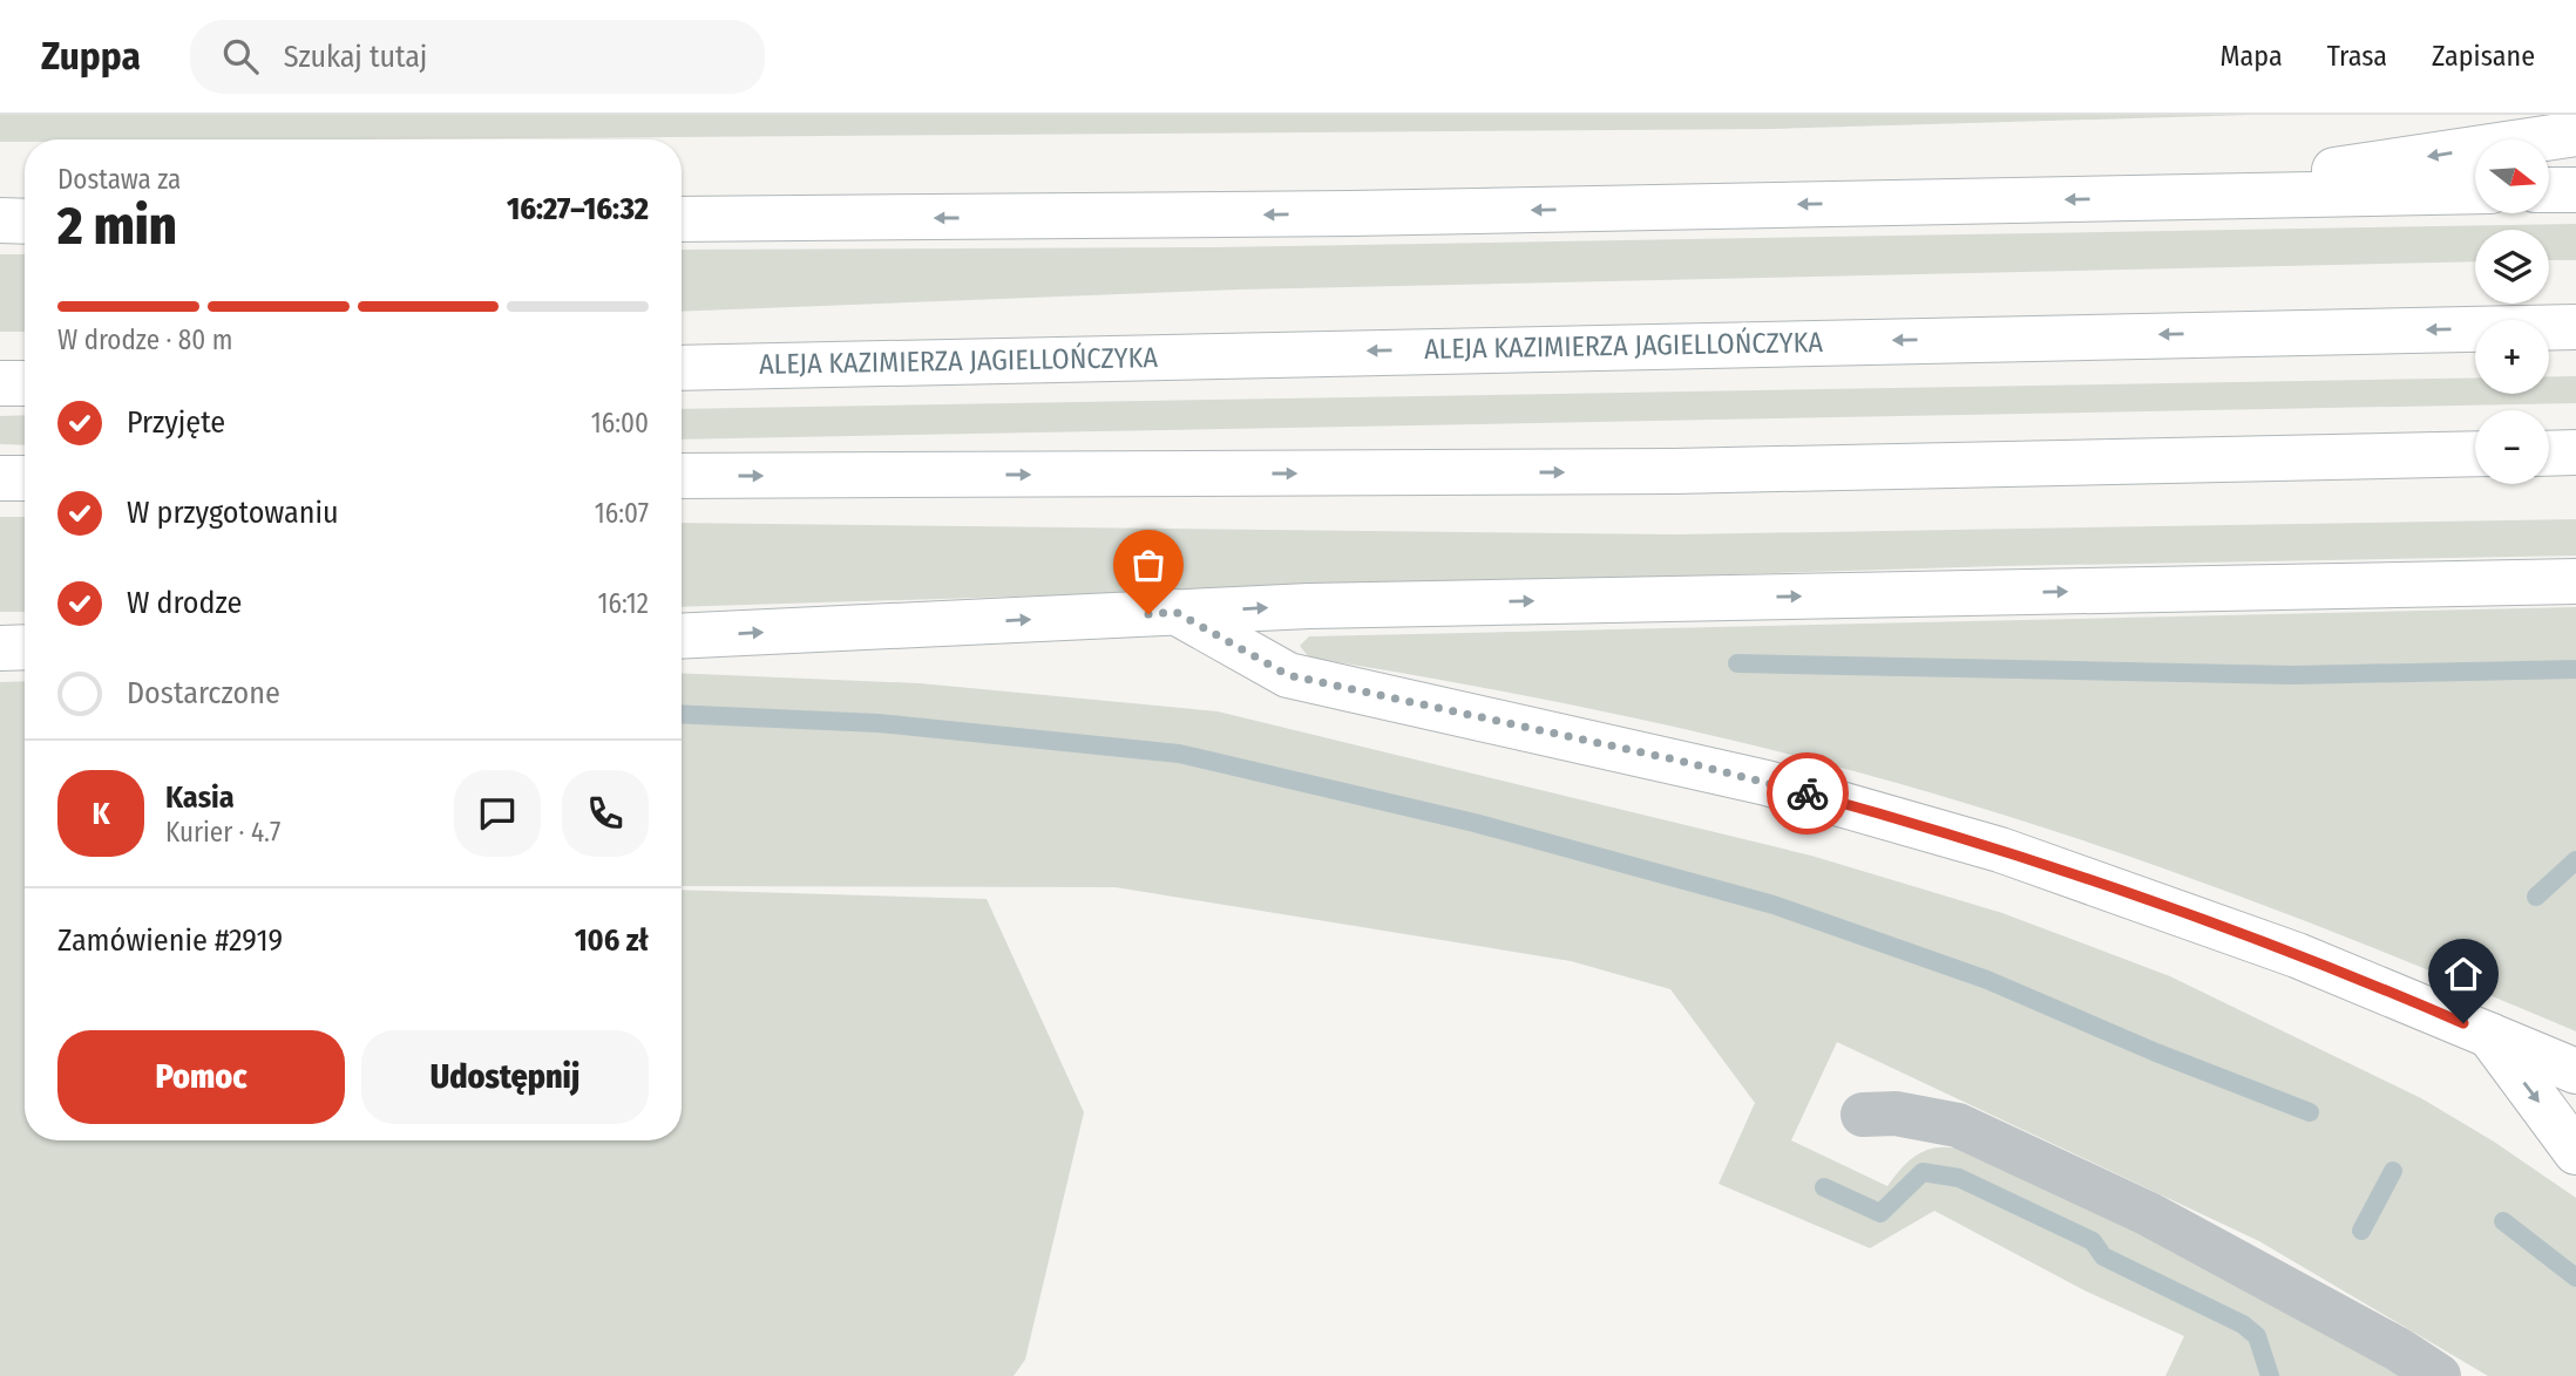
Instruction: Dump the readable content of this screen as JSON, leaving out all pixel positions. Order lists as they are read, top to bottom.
{
  "streets": {
    "highway": ["ALEJA KAZIMIERZA JAGIELLOŃCZYKA"]
  },
  "north": "right",
  "page": {
    "header": "Zuppa",
    "search": "Szukaj tutaj",
    "nav": ["Mapa", "Trasa", "Zapisane"],
    "map_buttons": ["+", "−"],
    "heading": ["2 min", "Dostawa za", "16:27–16:32"],
    "panel": [
      "Kasia",
      "Kurier · 4.7",
      "Zamówienie #2919",
      "106 zł"
    ],
    "bar": "W drodze · 80 m",
    "list": [
      ["Przyjęte", "16:00"],
      ["W przygotowaniu", "16:07"],
      ["W drodze", "16:12"],
      "Dostarczone"
    ],
    "round": "K",
    "buttons": ["Pomoc", "Udostępnij"]
  }
}
